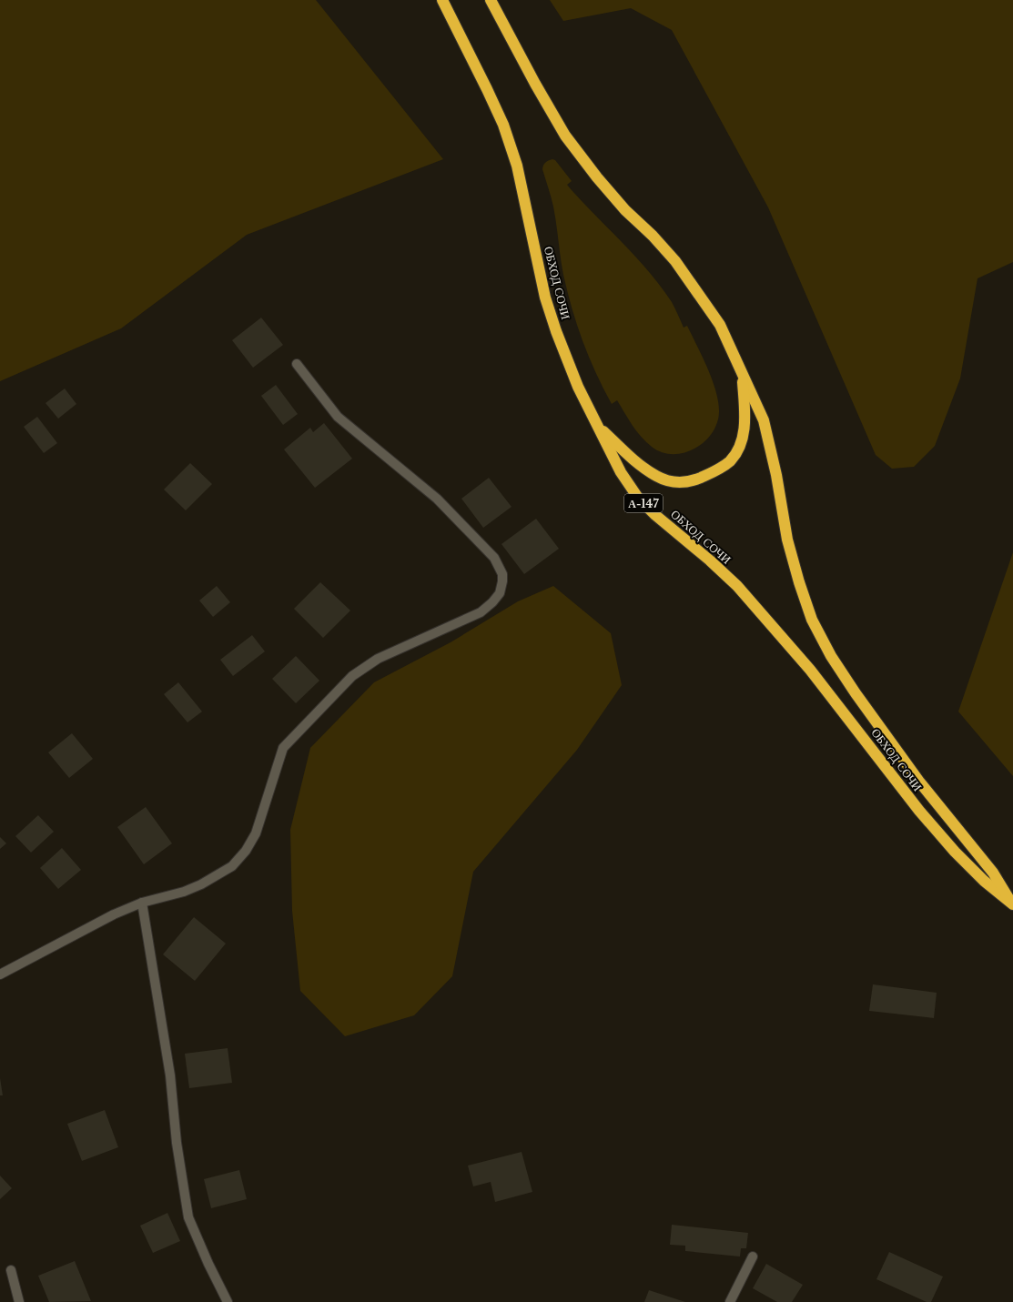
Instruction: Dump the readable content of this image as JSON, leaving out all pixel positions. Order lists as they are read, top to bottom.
{
  "streets": {
    "highway": ["ОБХОД СОЧИ", "А-147"]
  },
  "crossings": [
    ["ОБХОД СОЧИ", "А-147"]
  ]
}
